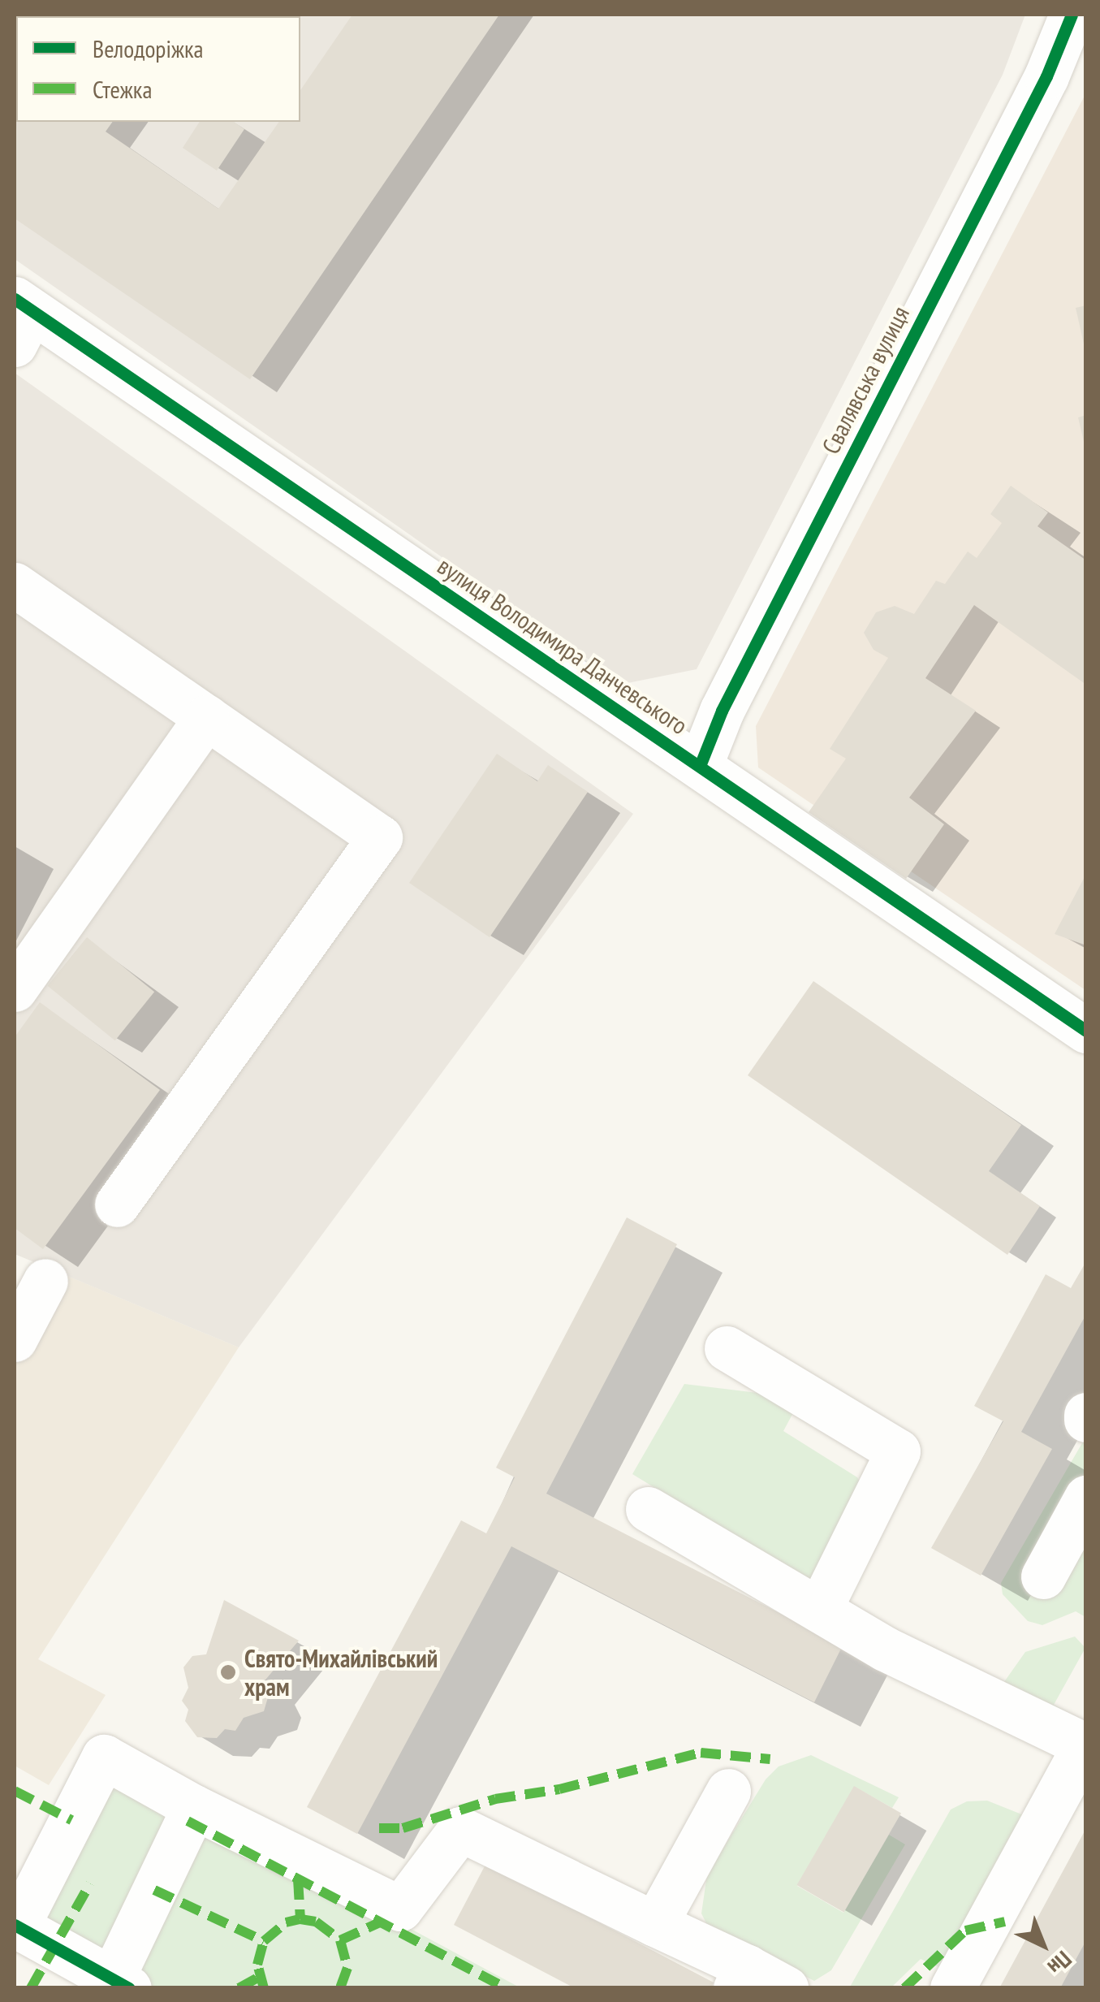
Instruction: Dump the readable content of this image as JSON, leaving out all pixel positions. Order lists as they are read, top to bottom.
{
  "streets": {
    "street": ["Свалявська вулиця", "вулиця Володимира Данчевського"]
  },
  "crossings": [
    ["Свалявська вулиця", "вулиця Володимира Данчевського"]
  ],
  "places": ["Свято-Михайлівський храм"],
  "legend": ["Велодоріжка", "Стежка"],
  "north": "bottom right"
}
